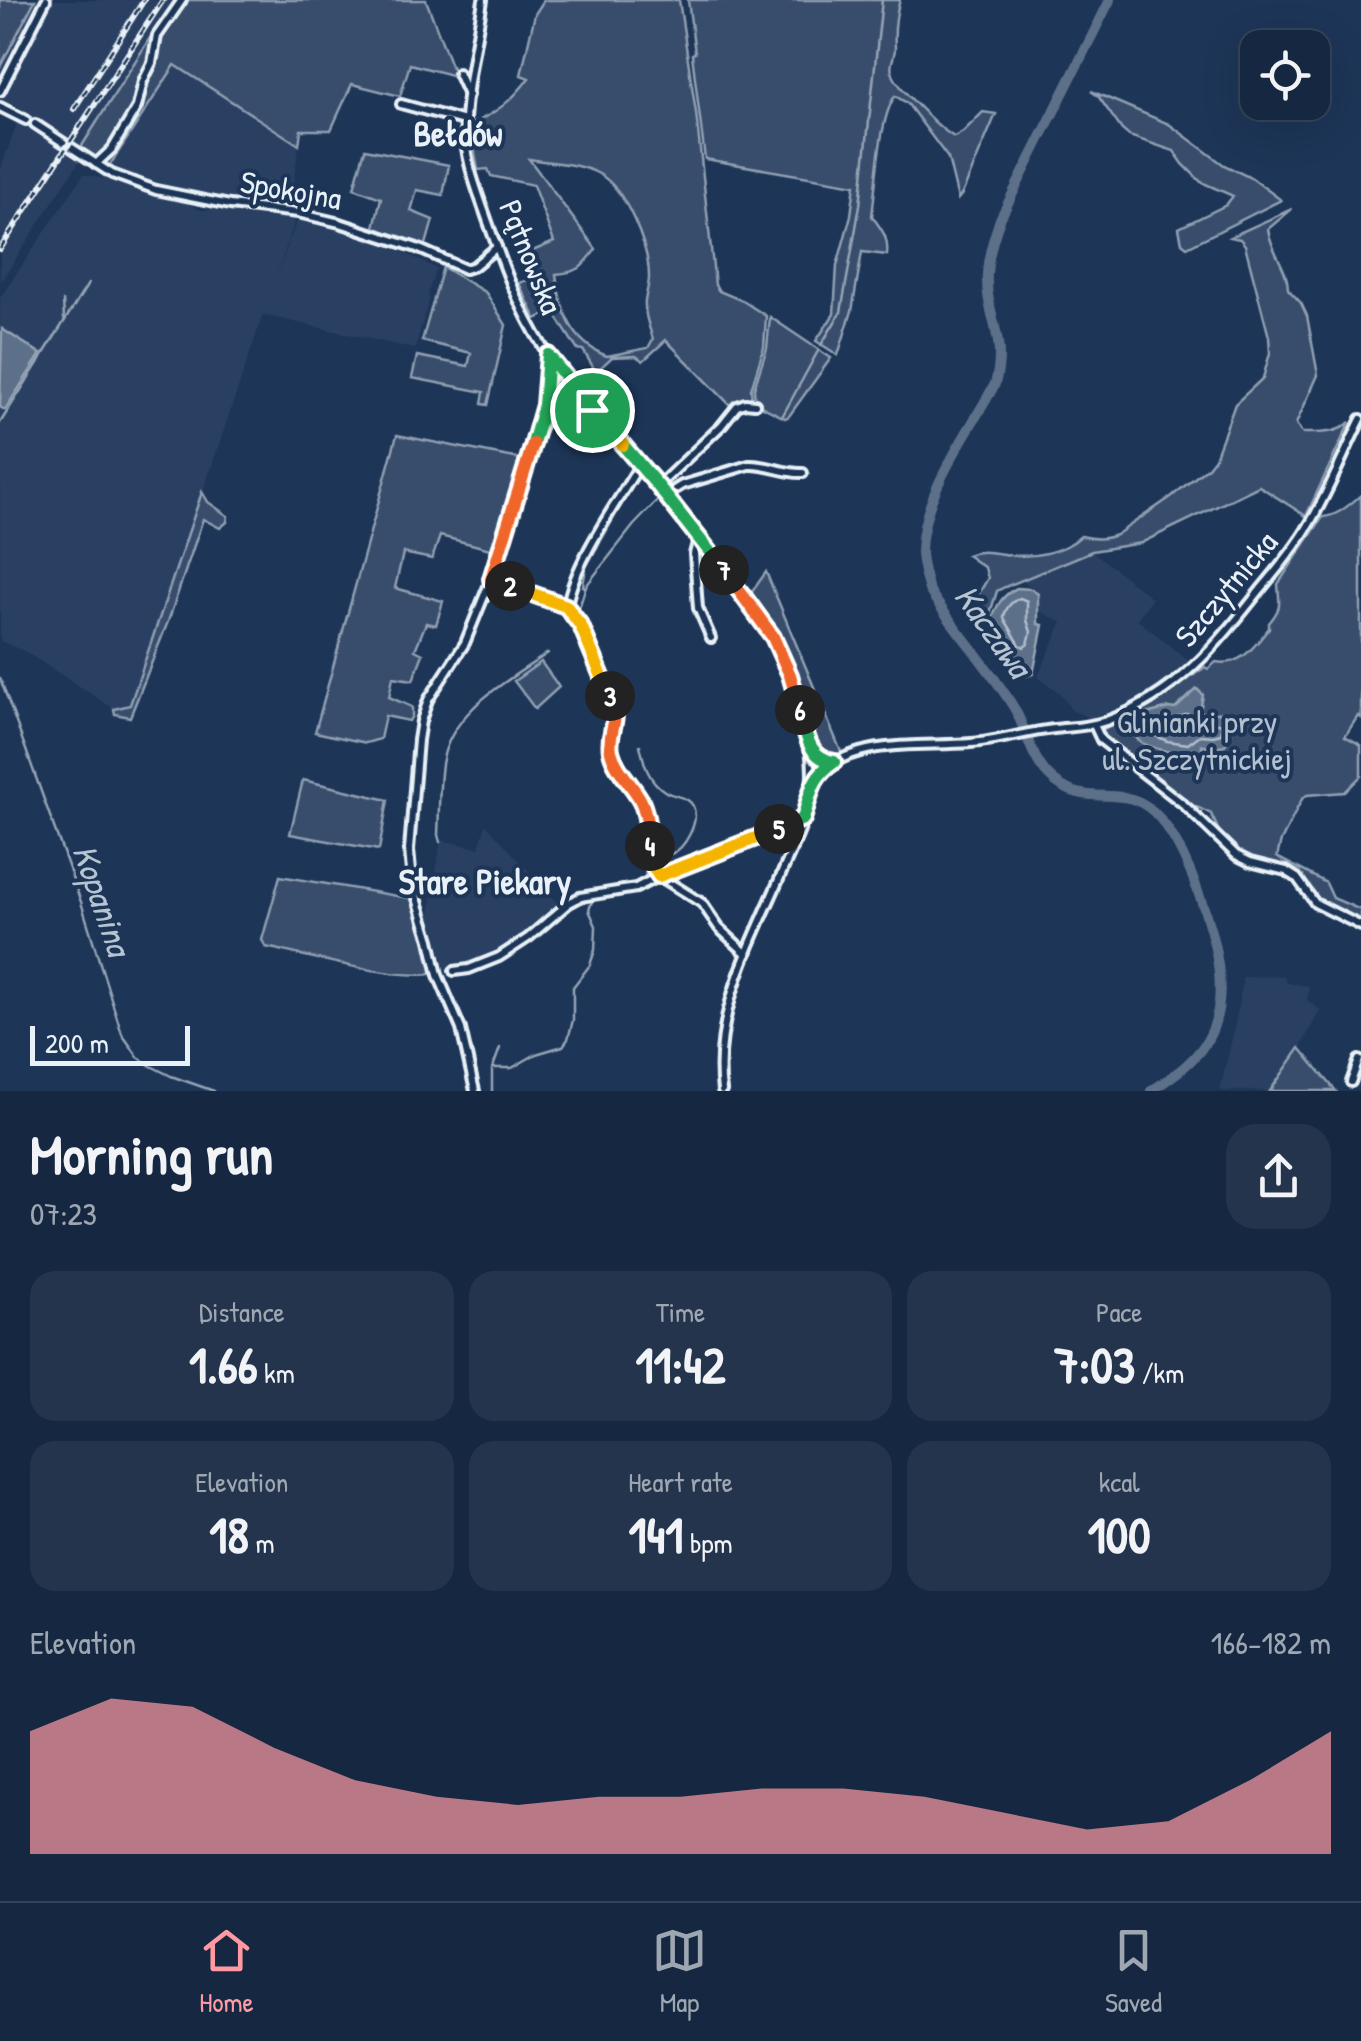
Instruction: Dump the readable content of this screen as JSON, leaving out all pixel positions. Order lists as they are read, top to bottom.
{
  "streets": {
    "street": ["Spokojna", "Pątnowska", "Szczytnicka"]
  },
  "crossings": [
    ["Spokojna", "Pątnowska"],
    ["Pątnowska", "Szczytnicka"]
  ],
  "districts": ["Bełdów", "Stare Piekary"],
  "water": ["Kaczawa", "Kopanina"],
  "parks": ["Glinianki przy ul. Szczytnickiej"],
  "scale_bar": "200 m",
  "page": {
    "pins": [
      "7",
      "2",
      "3",
      "6",
      "5",
      "4"
    ],
    "scale": "200 m",
    "heading": ["Morning run", "07:23"],
    "stats": [
      ["Distance", "1.66 km"],
      ["Time", "11:42"],
      ["Pace", "7:03 /km"],
      ["Elevation", "18 m"],
      ["Heart rate", "141 bpm"],
      ["kcal", "100"]
    ],
    "chart": ["Elevation", "166–182 m"],
    "tabs": ["Home", "Map", "Saved"]
  }
}
